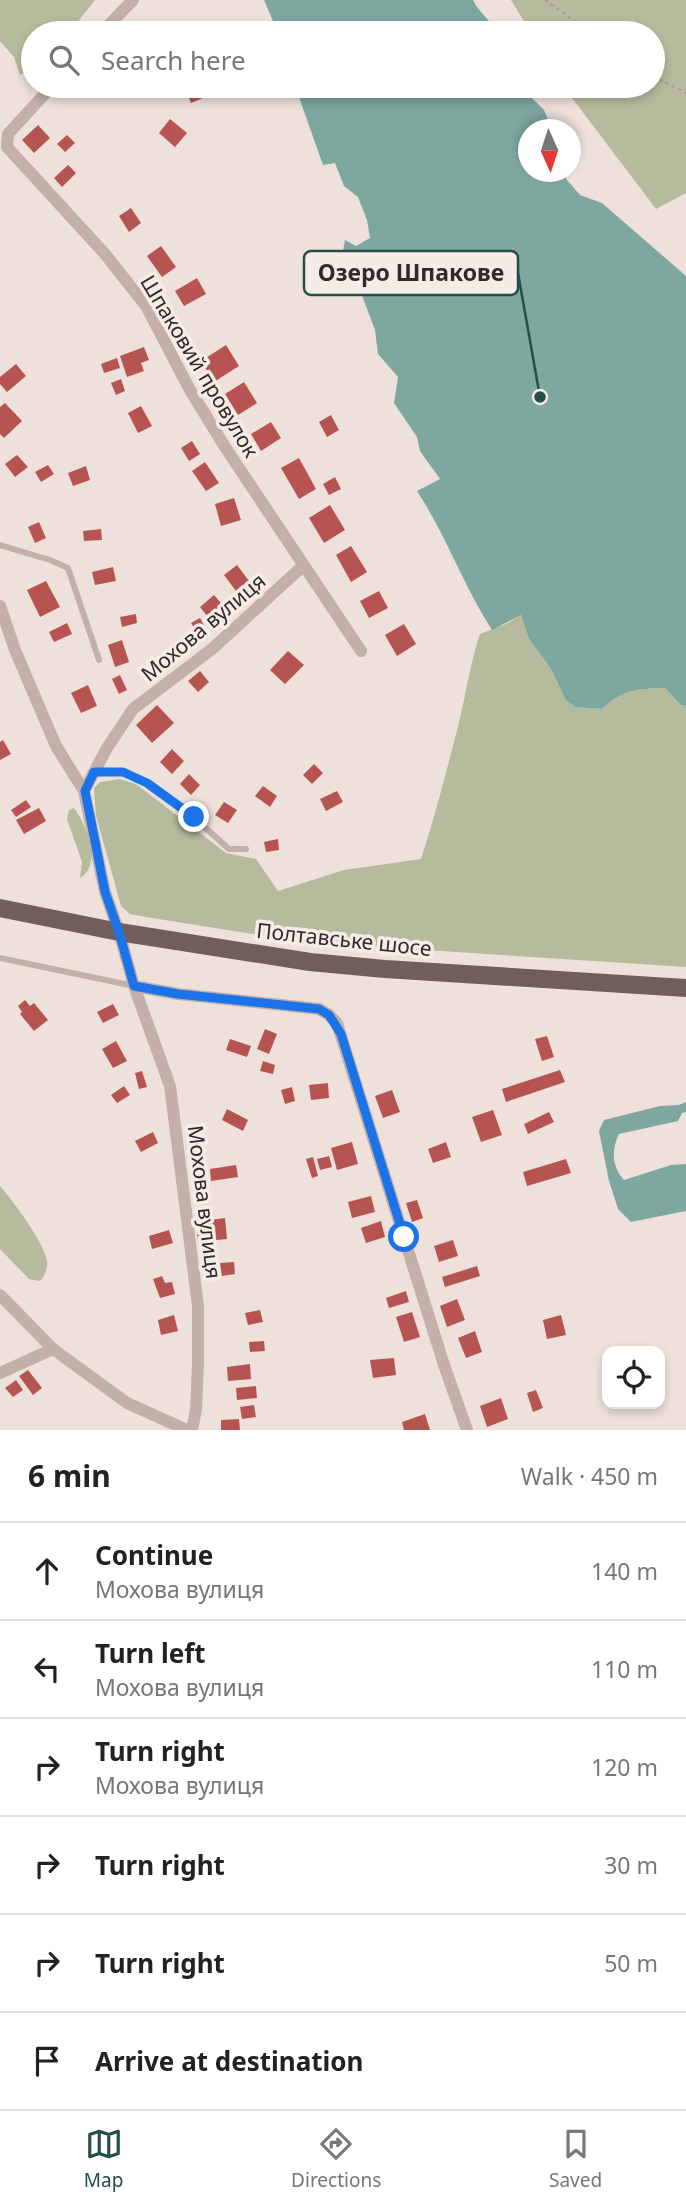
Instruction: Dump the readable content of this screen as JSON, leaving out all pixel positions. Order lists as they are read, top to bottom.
{
  "streets": {
    "main road": ["Полтавське шосе"],
    "street": ["Шпаковий провулок", "Мохова вулиця"]
  },
  "crossings": [
    ["Шпаковий провулок", "Мохова вулиця"],
    ["Мохова вулиця", "Полтавське шосе"]
  ],
  "places": ["Озеро Шпакове"],
  "north": "bottom",
  "page": {
    "search": "Search here",
    "heading": ["6 min", "Walk · 450 m"],
    "list": [
      ["Continue", "Мохова вулиця", "140 m"],
      ["Turn left", "Мохова вулиця", "110 m"],
      ["Turn right", "Мохова вулиця", "120 m"],
      ["Turn right", "30 m"],
      ["Turn right", "50 m"],
      "Arrive at destination"
    ],
    "nav": ["Map", "Directions", "Saved"]
  }
}
